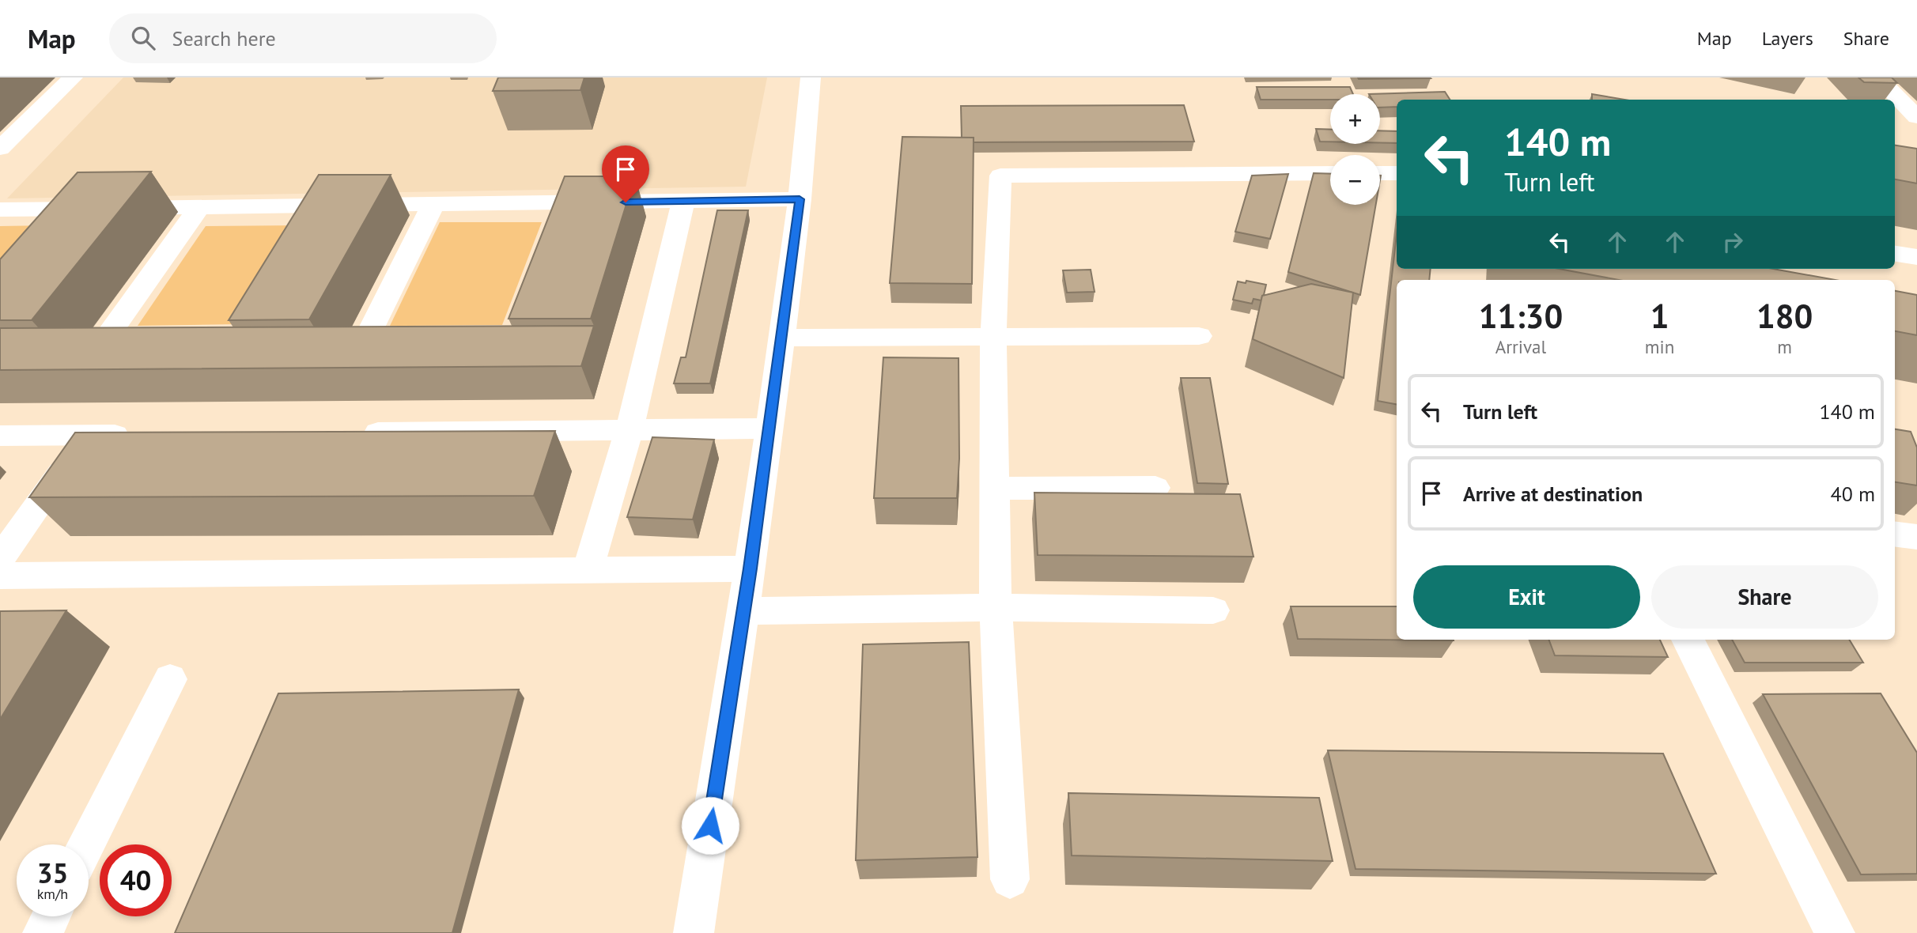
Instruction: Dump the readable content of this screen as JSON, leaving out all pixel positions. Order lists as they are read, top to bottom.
{
  "page": {
    "header": "Map",
    "search": "Search here",
    "nav": ["Map", "Layers", "Share"],
    "map_buttons": ["+", "−"],
    "turn": ["140 m", "Turn left"],
    "eta": [
      "11:30",
      "Arrival",
      "1",
      "min",
      "180",
      "m"
    ],
    "list": [
      {
        "name": "Turn left",
        "value": "140 m"
      },
      {
        "name": "Arrive at destination",
        "value": "40 m"
      }
    ],
    "buttons": ["Exit", "Share"],
    "speed": "35 km/h",
    "limit": "40"
  }
}
